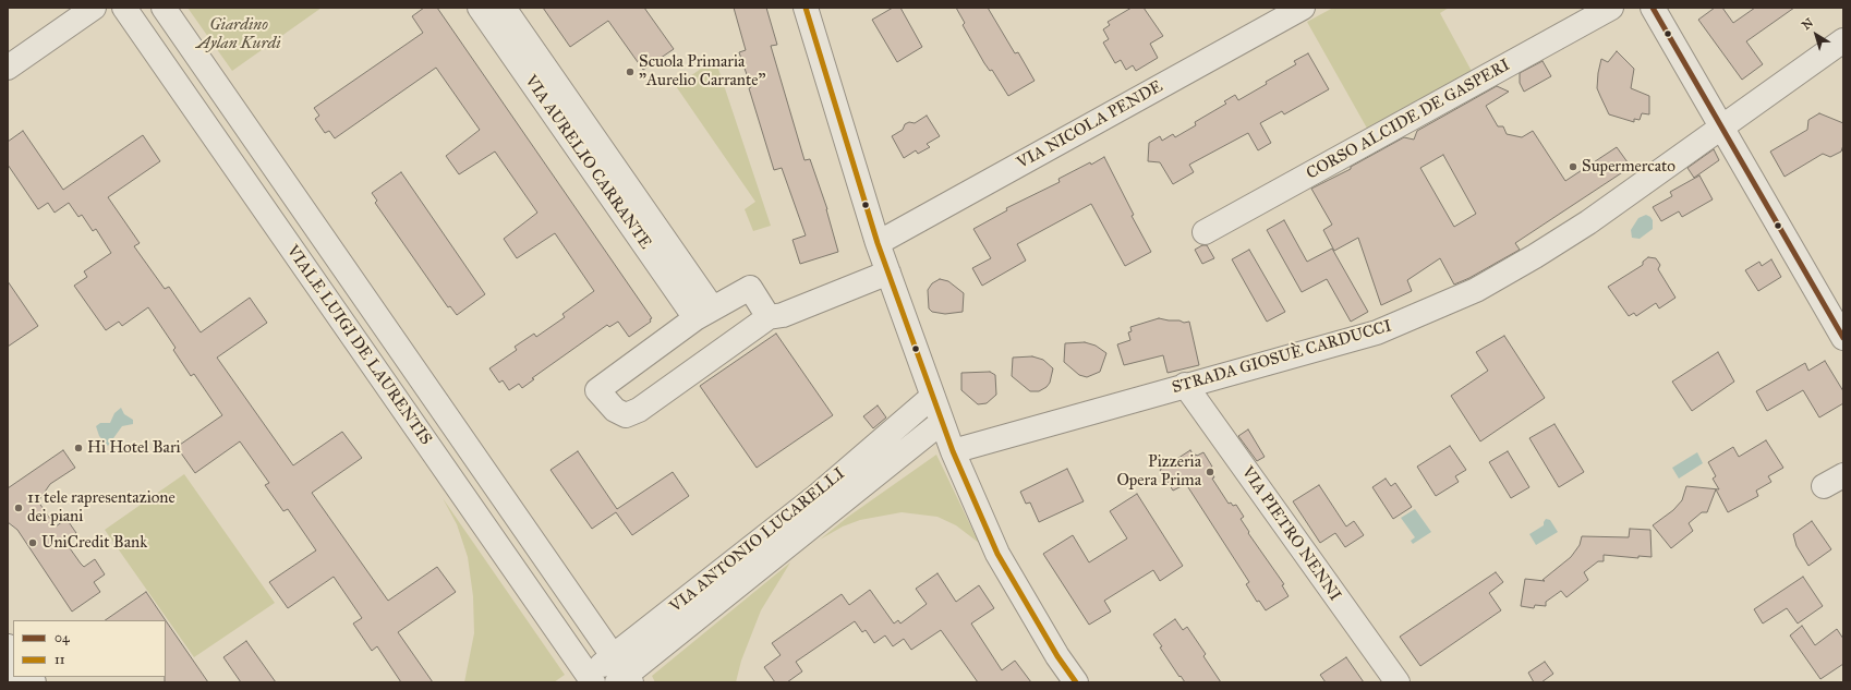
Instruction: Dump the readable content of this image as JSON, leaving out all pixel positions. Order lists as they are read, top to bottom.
{
  "streets": {
    "street": [
      "CORSO ALCIDE DE GASPERI",
      "VIA NICOLA PENDE",
      "VIA AURELIO CARRANTE",
      "VIALE LUIGI DE LAURENTIS",
      "STRADA GIOSUÈ CARDUCCI",
      "VIA PIETRO NENNI",
      "VIA ANTONIO LUCARELLI"
    ]
  },
  "crossings": [
    ["VIALE LUIGI DE LAURENTIS", "VIA ANTONIO LUCARELLI"],
    ["STRADA GIOSUÈ CARDUCCI", "VIA PIETRO NENNI"]
  ],
  "parks": ["Giardino Aylan Kurdi"],
  "places": [
    "Scuola Primaria \"Aurelio Carrante\"",
    "Supermercato",
    "Hi Hotel Bari",
    "Pizzeria Opera Prima",
    "11 tele rapresentazione dei piani",
    "UniCredit Bank"
  ],
  "lines": ["transit line 04", "transit line 11"],
  "legend": ["04", "11"],
  "north": "top left"
}
